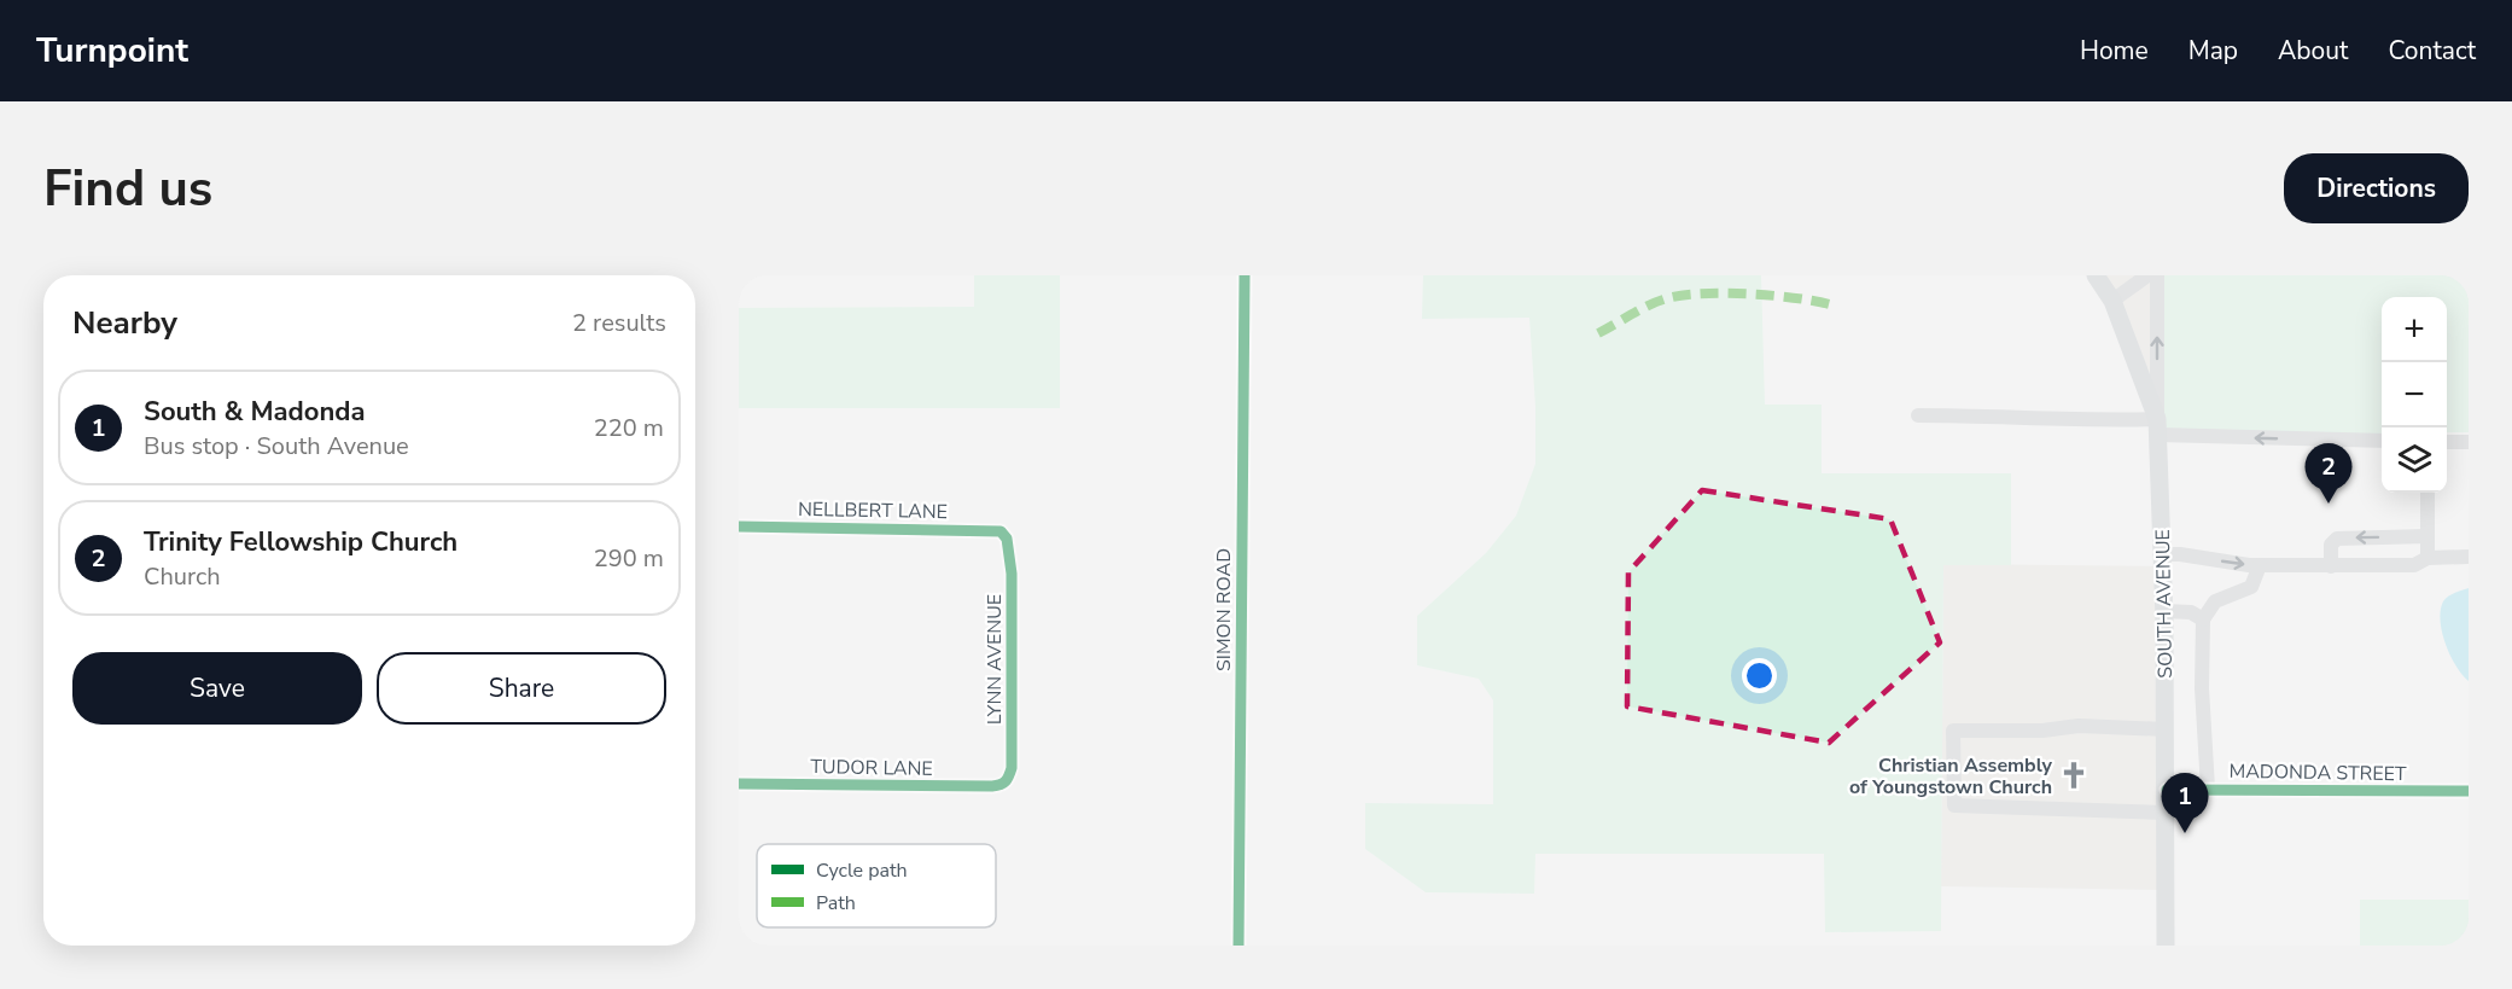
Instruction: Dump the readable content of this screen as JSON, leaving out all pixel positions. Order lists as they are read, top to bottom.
{
  "streets": {
    "main road": ["SOUTH AVENUE"],
    "street": [
      "NELLBERT LANE",
      "SIMON ROAD",
      "LYNN AVENUE",
      "TUDOR LANE",
      "MADONDA STREET"
    ]
  },
  "crossings": [
    ["NELLBERT LANE", "LYNN AVENUE"],
    ["SOUTH AVENUE", "MADONDA STREET"],
    ["LYNN AVENUE", "TUDOR LANE"]
  ],
  "places": {
    "church": ["Christian Assembly of Youngstown Church"]
  },
  "legend": ["Cycle path", "Path"],
  "page": {
    "header": "Turnpoint",
    "nav": [
      "Home",
      "Map",
      "About",
      "Contact"
    ],
    "buttons": [
      "Directions",
      ["Save", "Share"]
    ],
    "title": "Find us",
    "heading": ["Nearby", "2 results"],
    "map_buttons": ["+", "−"],
    "list": [
      {
        "mark": "1",
        "name": "South & Madonda",
        "note": "Bus stop · South Avenue",
        "value": "220 m"
      },
      {
        "mark": "2",
        "name": "Trinity Fellowship Church",
        "note": "Church",
        "value": "290 m"
      }
    ],
    "pins": ["2", "1"]
  }
}
